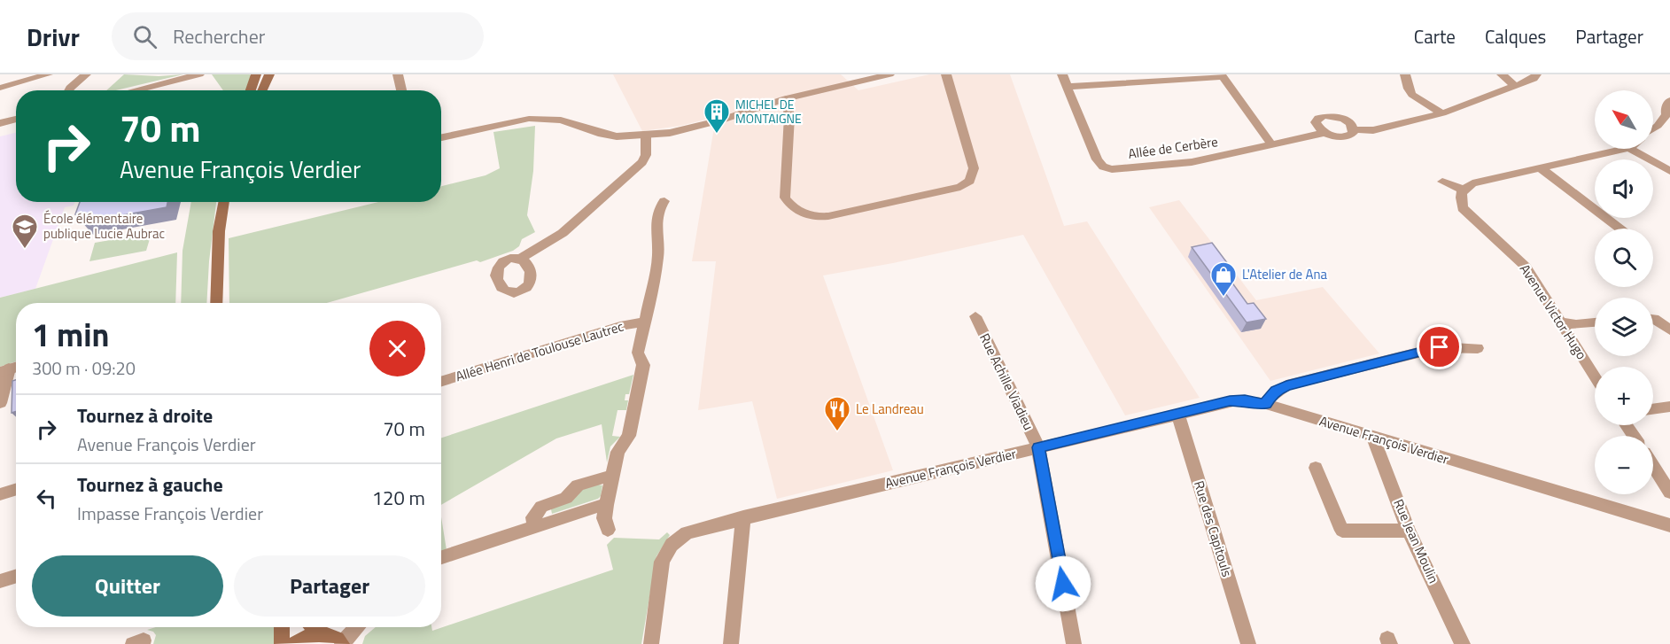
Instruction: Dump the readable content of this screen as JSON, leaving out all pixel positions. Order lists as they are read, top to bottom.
{
  "streets": {
    "street": [
      "Allée de Cerbère",
      "Avenue Victor Hugo",
      "Allée Henri de Toulouse Lautrec",
      "Rue Achille Viadieu",
      "Avenue François Verdier",
      "Rue des Capitouls",
      "Rue Jean Moulin"
    ]
  },
  "crossings": [
    ["Rue Achille Viadieu", "Avenue François Verdier"],
    ["Avenue François Verdier", "Rue des Capitouls"],
    ["Avenue François Verdier", "Rue Jean Moulin"]
  ],
  "places": {
    "building": ["MICHEL DE MONTAIGNE"],
    "school or university": ["École élémentaire publique Lucie Aubrac"],
    "shop": ["L'Atelier de Ana"],
    "restaurant": ["Le Landreau"]
  },
  "north": "top left",
  "page": {
    "header": "Drivr",
    "search": "Rechercher",
    "nav": ["Carte", "Calques", "Partager"],
    "map_buttons": ["+", "−"],
    "turn": ["70 m", "Avenue François Verdier"],
    "heading": ["1 min", "300 m · 09:20"],
    "list": [
      {
        "name": "Tournez à droite",
        "note": "Avenue François Verdier",
        "value": "70 m"
      },
      {
        "name": "Tournez à gauche",
        "note": "Impasse François Verdier",
        "value": "120 m"
      }
    ],
    "buttons": ["Quitter", "Partager"]
  }
}
